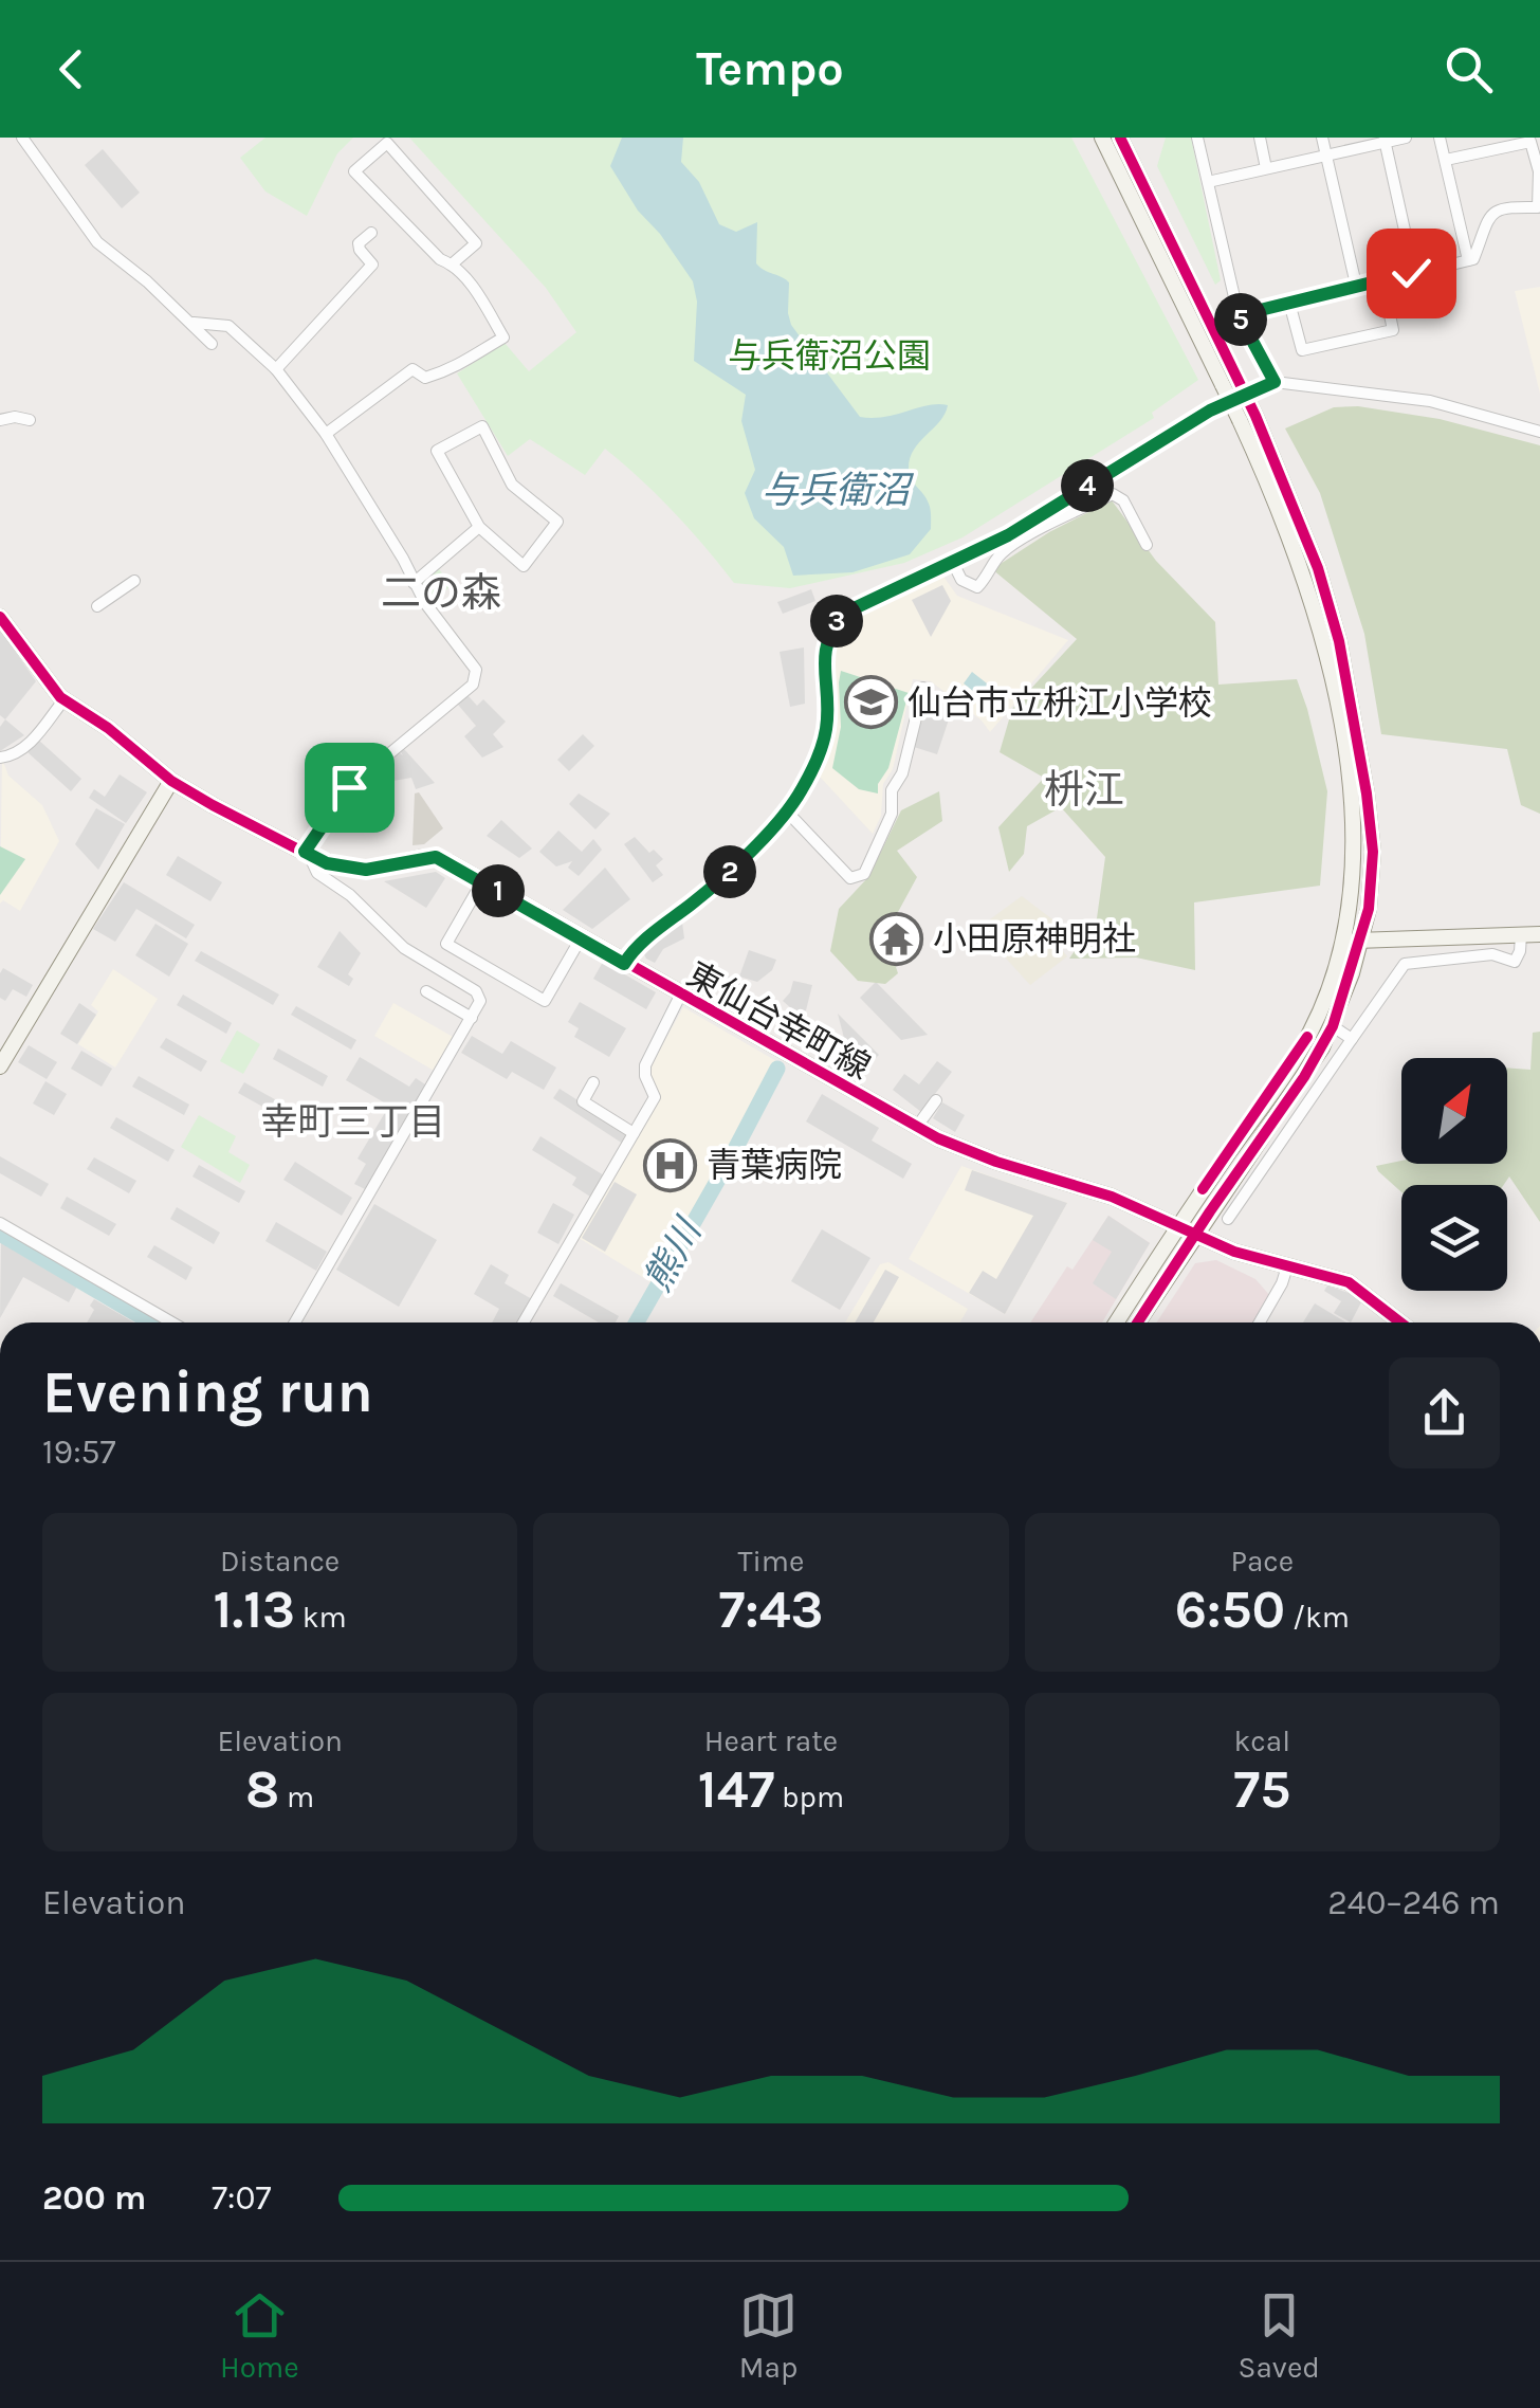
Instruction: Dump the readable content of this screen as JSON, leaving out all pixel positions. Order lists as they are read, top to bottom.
{
  "streets": {
    "street": ["東仙台幸町線"]
  },
  "districts": ["二の森", "枡江", "幸町三丁目"],
  "water": ["与兵衛沼", "熊川"],
  "parks": ["与兵衛沼公園"],
  "places": {
    "school or university": ["仙台市立枡江小学校"],
    "temple": ["小田原神明社"],
    "hospital": ["青葉病院"]
  },
  "north": "top right",
  "page": {
    "header": "Tempo",
    "pins": [
      "5",
      "4",
      "3",
      "2",
      "1"
    ],
    "heading": ["Evening run", "19:57"],
    "stats": [
      ["Distance", "1.13 km"],
      ["Time", "7:43"],
      ["Pace", "6:50 /km"],
      ["Elevation", "8 m"],
      ["Heart rate", "147 bpm"],
      ["kcal", "75"]
    ],
    "chart": ["Elevation", "240–246 m"],
    "list": [
      {
        "name": "200 m",
        "note": "7:07"
      }
    ],
    "tabs": ["Home", "Map", "Saved"]
  }
}
